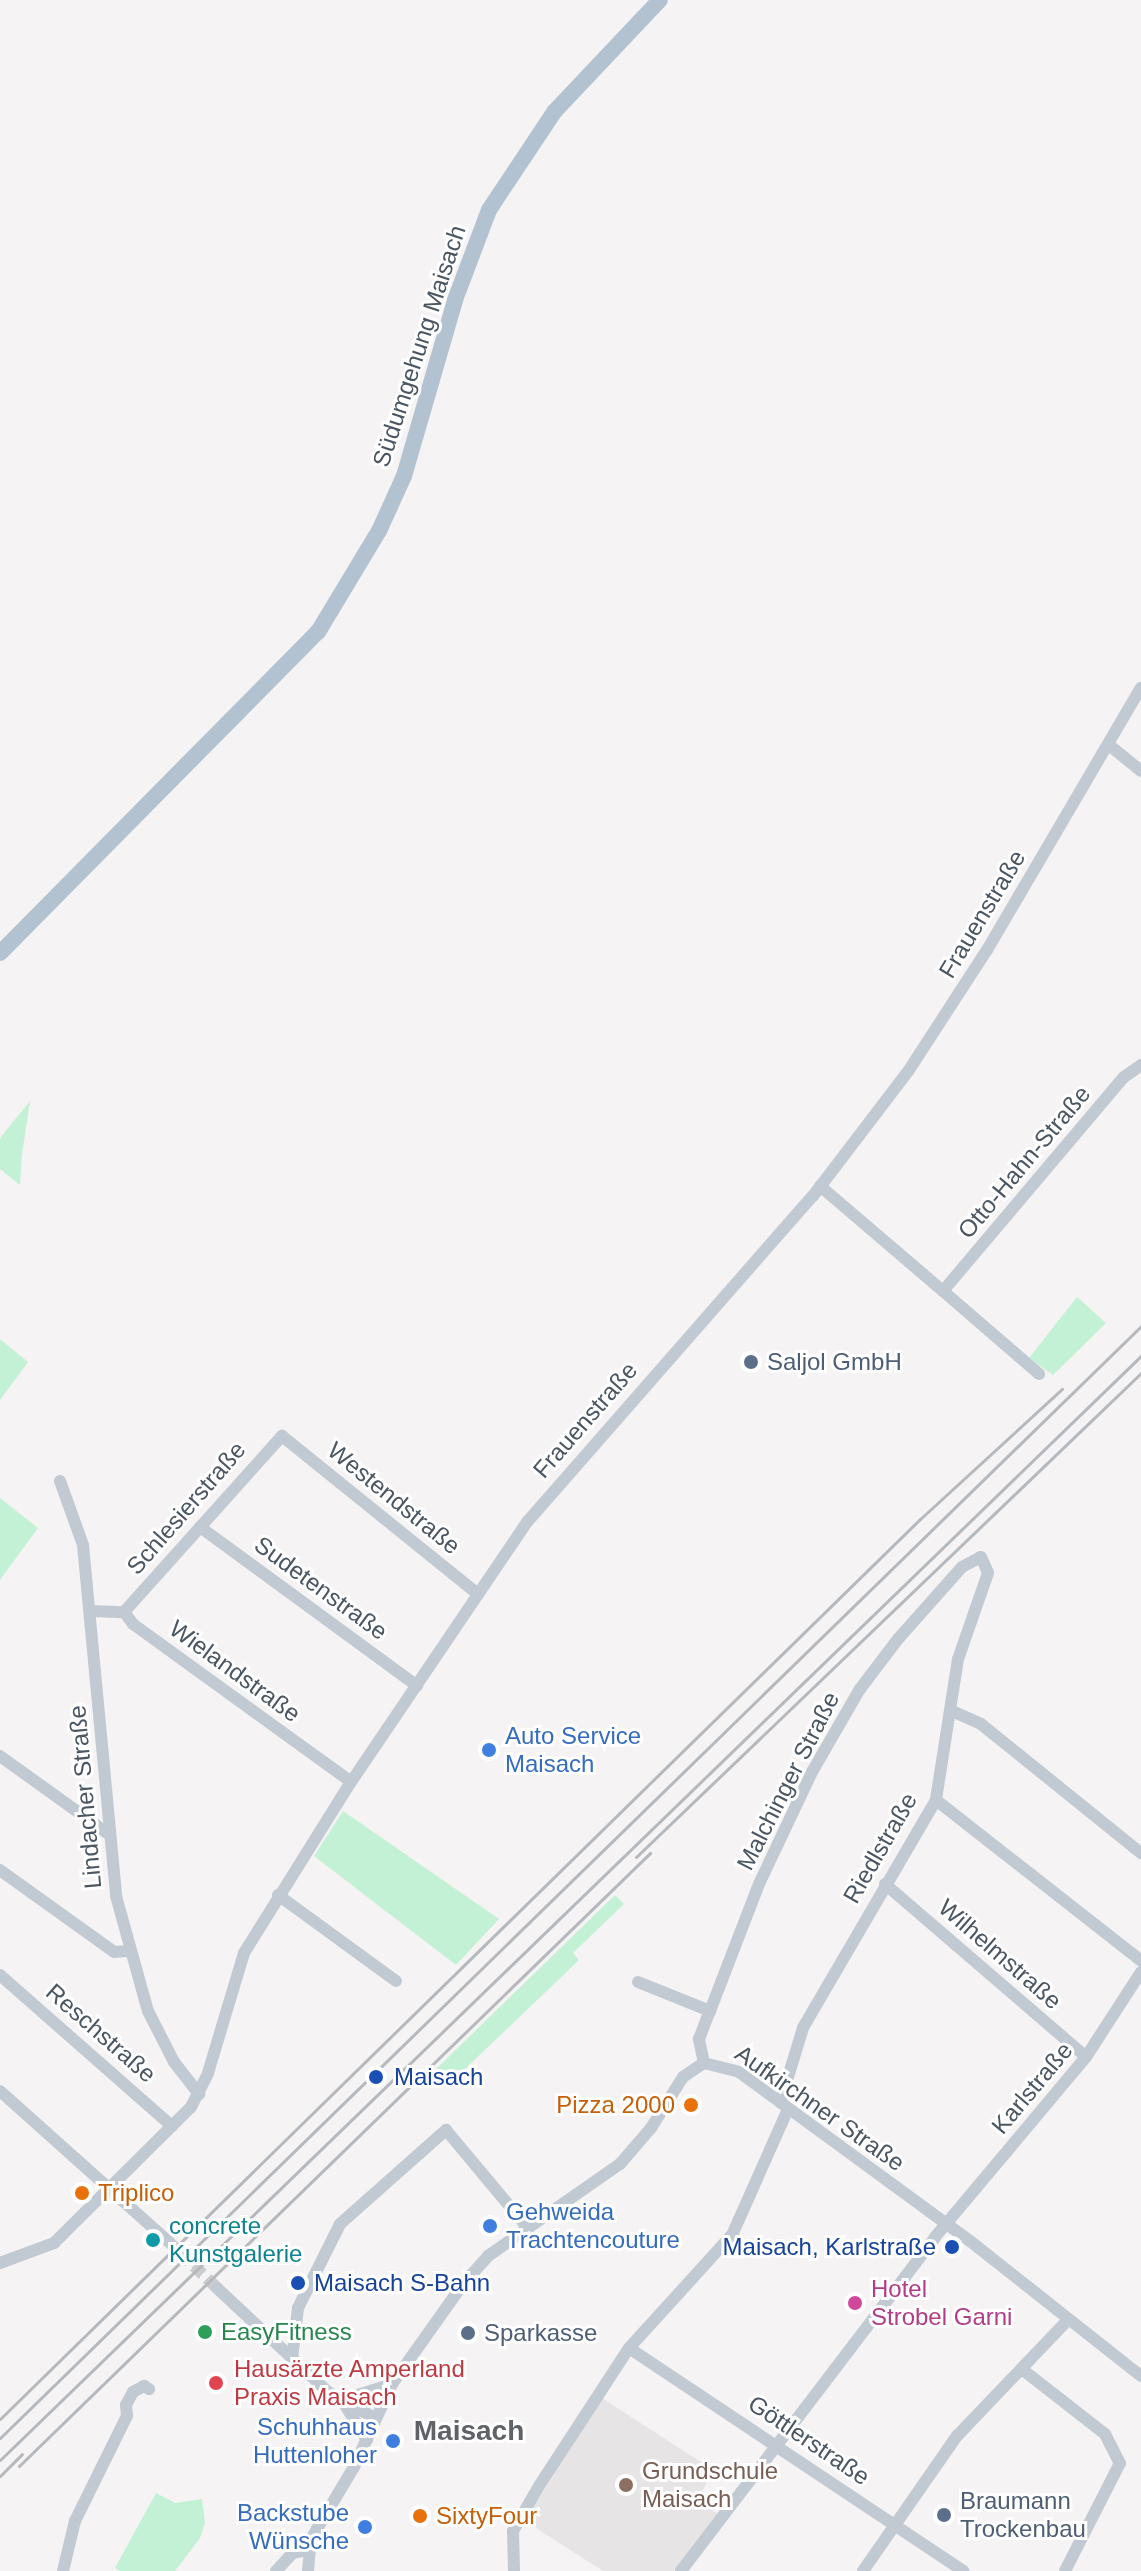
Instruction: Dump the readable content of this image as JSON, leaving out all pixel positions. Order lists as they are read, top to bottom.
{
  "streets": {
    "main road": ["Südumgehung Maisach"],
    "street": [
      "Frauenstraße",
      "Otto-Hahn-Straße",
      "Westendstraße",
      "Schlesierstraße",
      "Sudetenstraße",
      "Wielandstraße",
      "Malchinger Straße",
      "Lindacher Straße",
      "Riedlstraße",
      "Wilhelmstraße",
      "Reschstraße",
      "Karlstraße",
      "Aufkirchner Straße",
      "Göttlerstraße"
    ]
  },
  "crossings": [
    ["Frauenstraße", "Westendstraße"],
    ["Frauenstraße", "Sudetenstraße"],
    ["Frauenstraße", "Wielandstraße"],
    ["Frauenstraße", "Lindacher Straße"],
    ["Frauenstraße", "Reschstraße"],
    ["Westendstraße", "Schlesierstraße"],
    ["Schlesierstraße", "Sudetenstraße"],
    ["Schlesierstraße", "Wielandstraße"],
    ["Malchinger Straße", "Riedlstraße"],
    ["Malchinger Straße", "Aufkirchner Straße"],
    ["Riedlstraße", "Wilhelmstraße"],
    ["Riedlstraße", "Aufkirchner Straße"],
    ["Riedlstraße", "Göttlerstraße"],
    ["Wilhelmstraße", "Karlstraße"],
    ["Karlstraße", "Aufkirchner Straße"],
    ["Karlstraße", "Göttlerstraße"]
  ],
  "districts": ["Maisach"],
  "places": [
    "Saljol GmbH",
    "Auto Service Maisach",
    "Maisach",
    "Pizza 2000",
    "Triplico",
    "Gehweida Trachtencouture",
    "concrete Kunstgalerie",
    "Maisach, Karlstraße",
    "Maisach S-Bahn",
    "Hotel Strobel Garni",
    "EasyFitness",
    "Sparkasse",
    "Hausärzte Amperland Praxis Maisach",
    "Schuhhaus Huttenloher",
    "Grundschule Maisach",
    "Braumann Trockenbau",
    "SixtyFour",
    "Backstube Wünsche"
  ]
}
